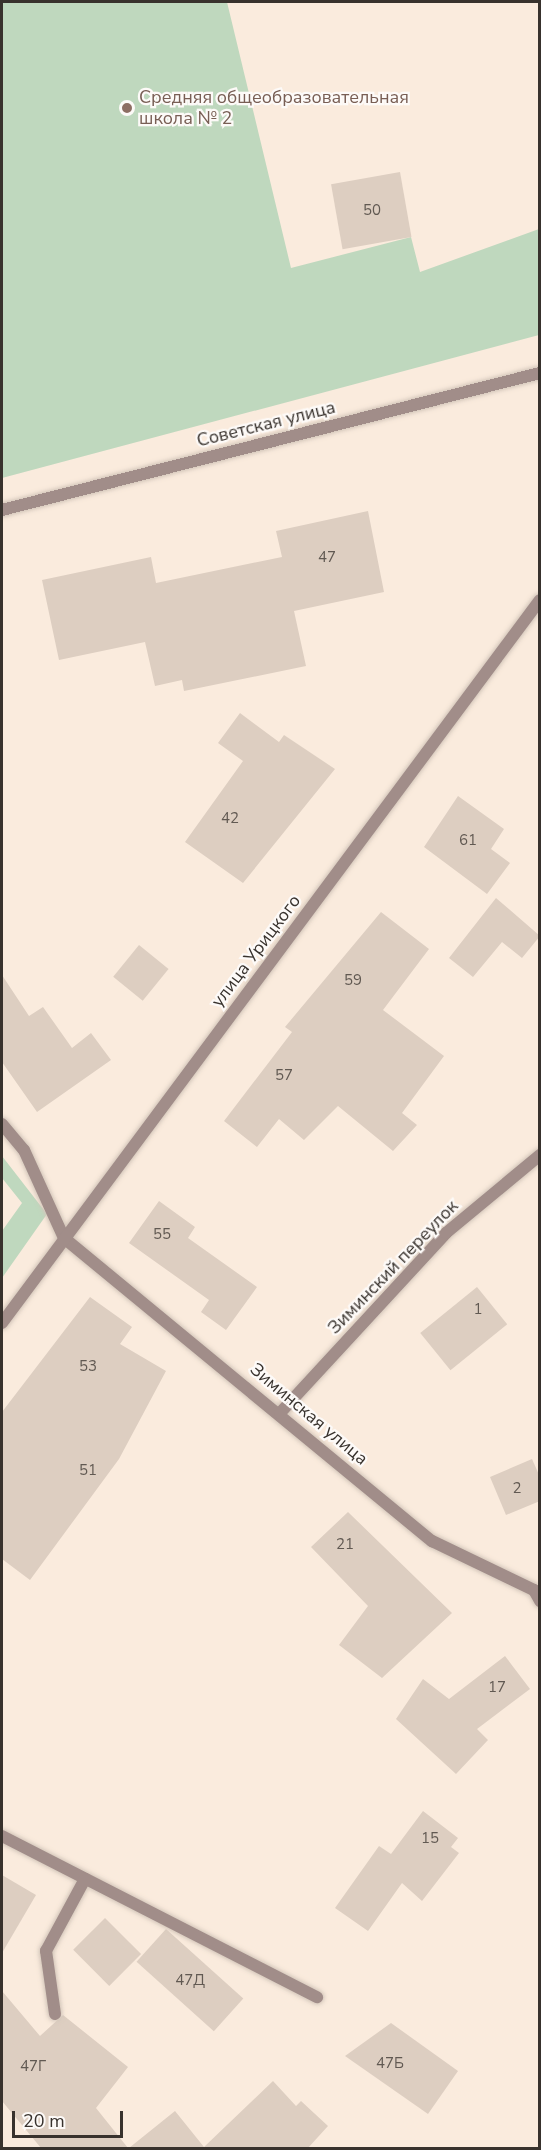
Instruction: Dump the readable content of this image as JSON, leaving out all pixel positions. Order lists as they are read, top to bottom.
{
  "streets": {
    "street": [
      "Советская улица",
      "улица Урицкого",
      "Зиминский переулок",
      "Зиминская улица"
    ]
  },
  "crossings": [
    ["улица Урицкого", "Зиминская улица"],
    ["Зиминский переулок", "Зиминская улица"]
  ],
  "places": ["Средняя общеобразовательная школа № 2"],
  "house_numbers": [
    "50",
    "47",
    "42",
    "61",
    "59",
    "57",
    "55",
    "1",
    "53",
    "51",
    "2",
    "21",
    "17",
    "15",
    "47Д",
    "47Б",
    "47Г"
  ],
  "scale_bar": "20 m"
}
